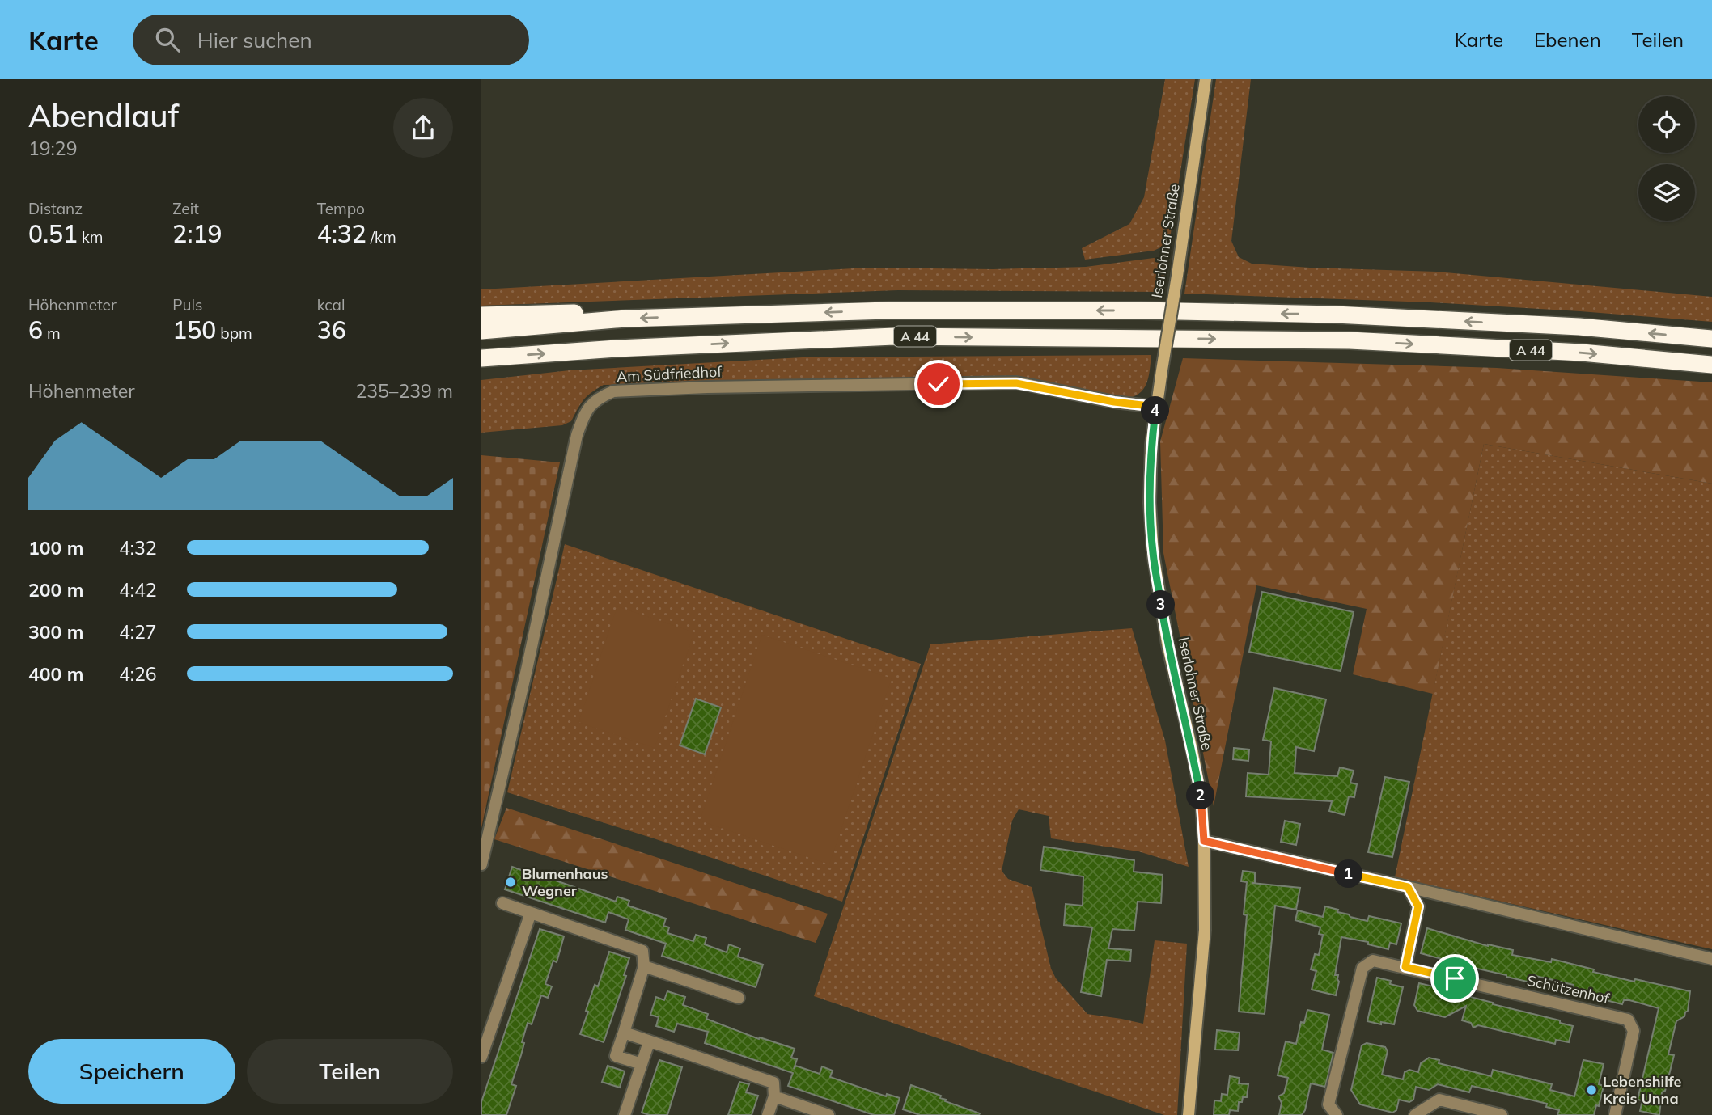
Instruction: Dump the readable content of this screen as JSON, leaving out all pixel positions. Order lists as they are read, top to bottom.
{
  "streets": {
    "highway": ["A 44"],
    "main road": ["Iserlohner Straße"],
    "street": ["Am Südfriedhof", "Schützenhof"]
  },
  "crossings": [
    ["Iserlohner Straße", "Am Südfriedhof"]
  ],
  "places": ["Blumenhaus Wegner", "Lebenshilfe Kreis Unna"],
  "page": {
    "header": "Karte",
    "search": "Hier suchen",
    "nav": ["Karte", "Ebenen", "Teilen"],
    "heading": ["Abendlauf", "19:29"],
    "stats": [
      ["Distanz", "0.51 km"],
      ["Zeit", "2:19"],
      ["Tempo", "4:32 /km"],
      ["Höhenmeter", "6 m"],
      ["Puls", "150 bpm"],
      ["kcal", "36"]
    ],
    "chart": ["Höhenmeter", "235–239 m"],
    "pins": [
      "4",
      "3",
      "2",
      "1"
    ],
    "list": [
      {
        "name": "100 m",
        "note": "4:32"
      },
      {
        "name": "200 m",
        "note": "4:42"
      },
      {
        "name": "300 m",
        "note": "4:27"
      },
      {
        "name": "400 m",
        "note": "4:26"
      }
    ],
    "buttons": ["Speichern", "Teilen"]
  }
}
